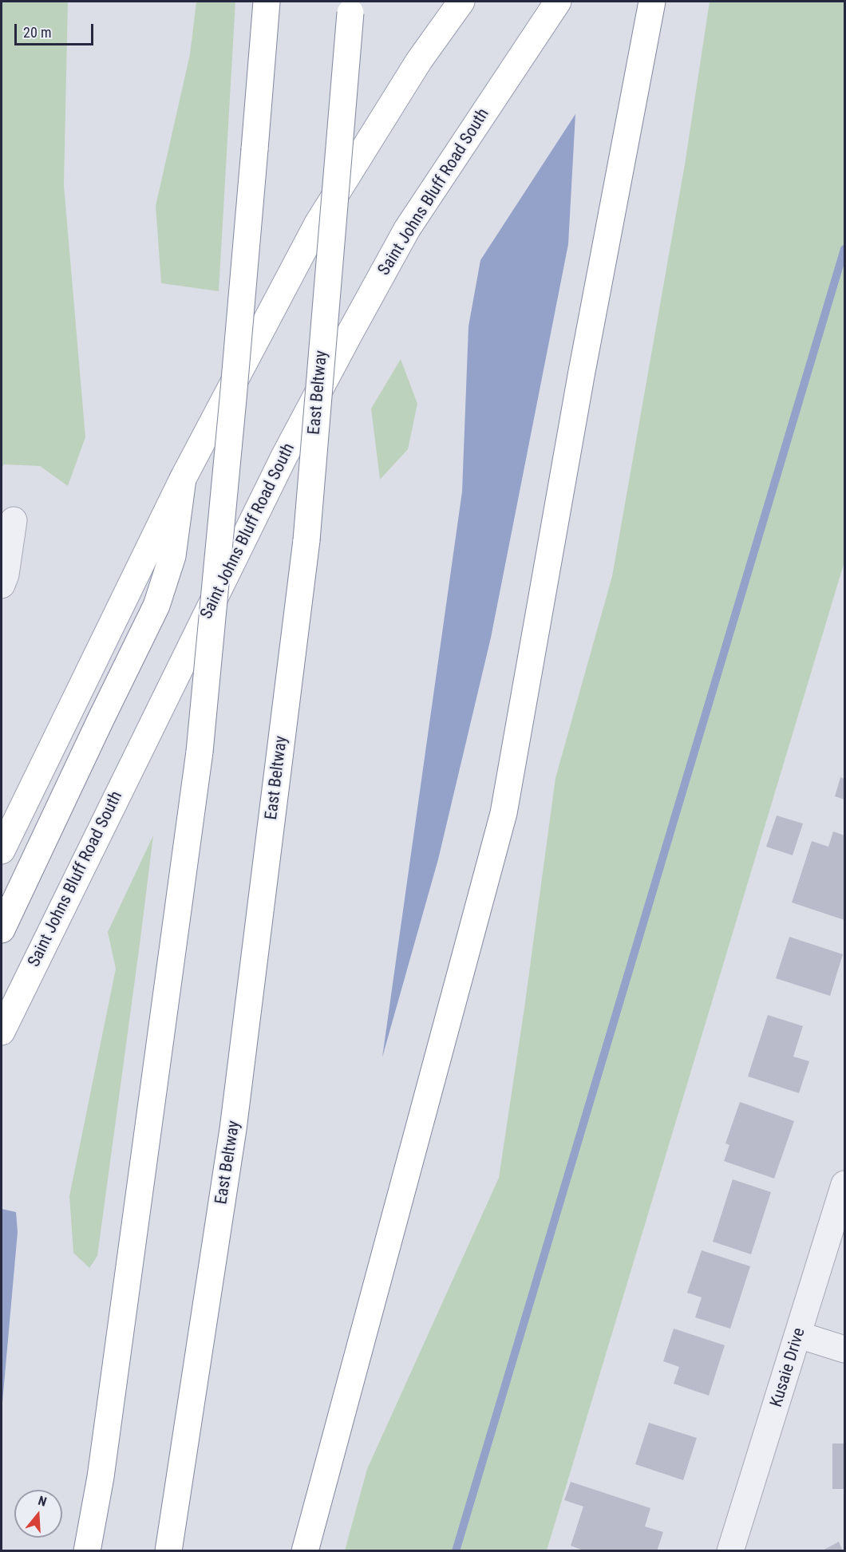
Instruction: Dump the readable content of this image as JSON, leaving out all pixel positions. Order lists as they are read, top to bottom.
{
  "streets": {
    "main road": ["Saint Johns Bluff Road South", "East Beltway"],
    "street": ["Kusaie Drive"]
  },
  "scale_bar": "20 m",
  "north": "top"
}
